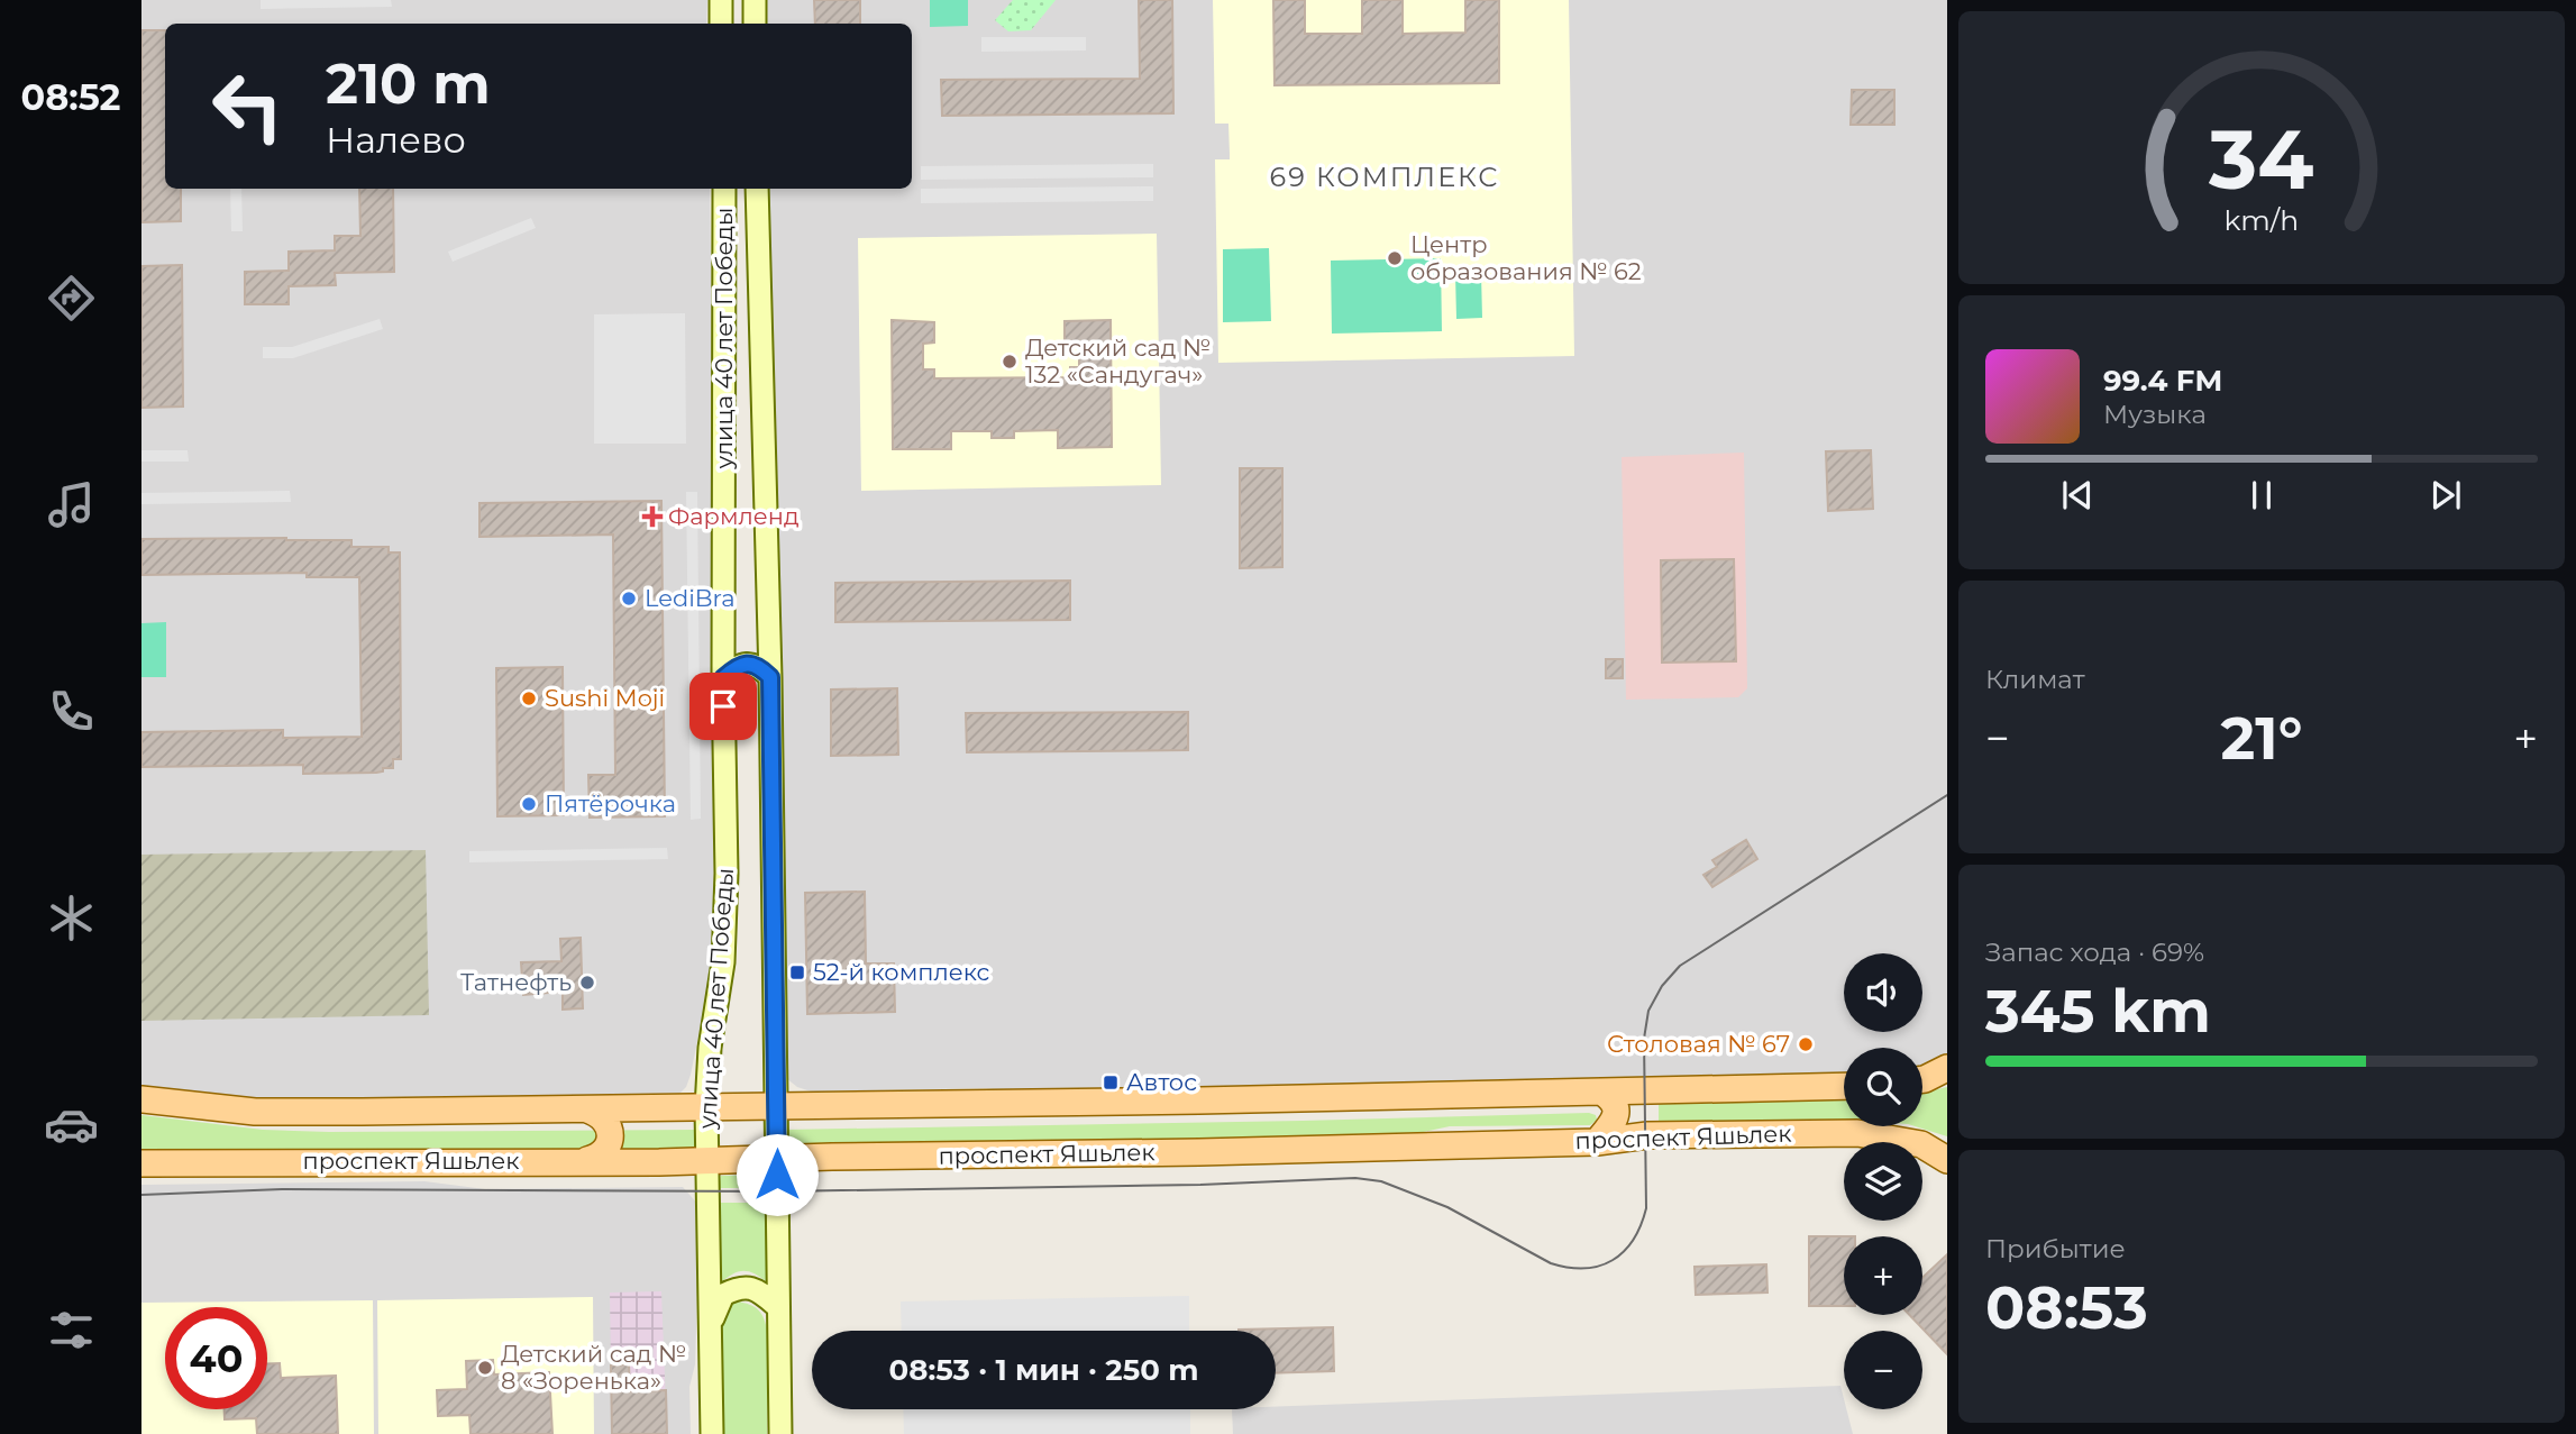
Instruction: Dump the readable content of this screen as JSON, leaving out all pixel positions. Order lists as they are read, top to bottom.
{
  "streets": {
    "main road": ["проспект Яшьлек"],
    "street": ["улица 40 лет Победы"]
  },
  "crossings": [
    ["улица 40 лет Победы", "проспект Яшьлек"]
  ],
  "districts": ["69 КОМПЛЕКС"],
  "places": {
    "other": [
      "Центр образования № 62",
      "Детский сад № 132 «Сандугач»",
      "LediBra",
      "Sushi Moji",
      "Пятёрочка",
      "Татнефть",
      "Столовая № 67",
      "Детский сад № 8 «Зоренька»"
    ],
    "health": ["Фармленд"],
    "transit": ["52-й комплекс", "Автос"]
  },
  "page": {
    "tabs": "08:52",
    "turn": ["210 m", "Налево"],
    "song": ["99.4 FM", "Музыка"],
    "tile": [
      "Климат",
      ["Запас хода · 69%", "345 km"],
      ["Прибытие", "08:53"]
    ],
    "heat": ["−", "21°", "+"],
    "map_buttons": ["+", "−"],
    "limit": "40",
    "trip": "08:53 · 1 мин · 250 m",
    "gauge": ["34", "km/h"]
  }
}
